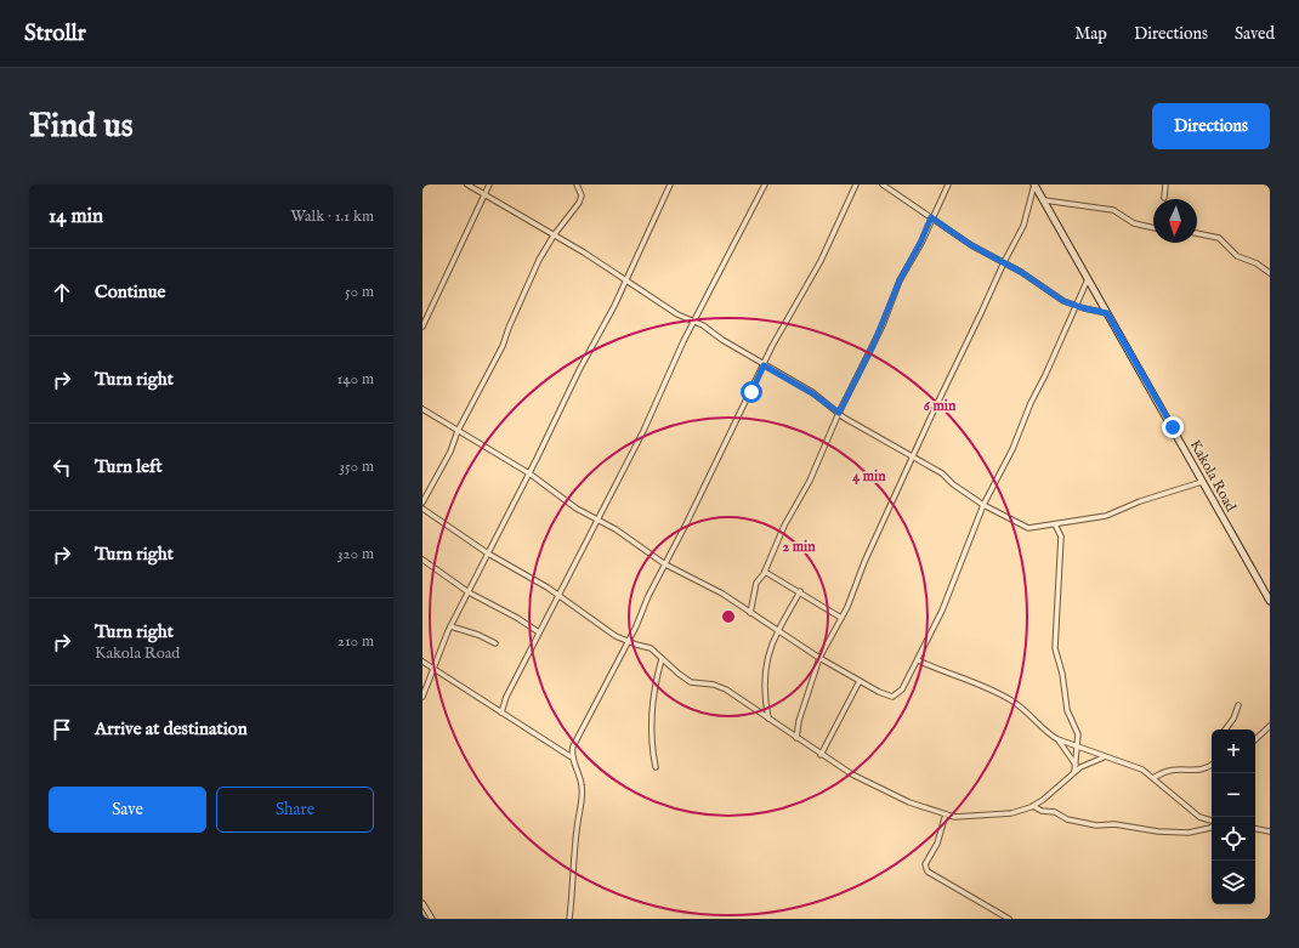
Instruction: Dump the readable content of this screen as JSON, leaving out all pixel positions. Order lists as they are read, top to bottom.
{
  "streets": {
    "main road": ["Kakola Road"]
  },
  "north": "bottom",
  "page": {
    "header": "Strollr",
    "nav": ["Map", "Directions", "Saved"],
    "buttons": [
      "Directions",
      ["Save", "Share"]
    ],
    "title": "Find us",
    "heading": ["14 min", "Walk · 1.1 km"],
    "list": [
      ["Continue", "50 m"],
      ["Turn right", "140 m"],
      ["Turn left", "350 m"],
      ["Turn right", "320 m"],
      ["Turn right", "Kakola Road", "210 m"],
      "Arrive at destination"
    ],
    "map_buttons": ["+", "−"]
  },
  "rings": ["6 min", "4 min", "2 min"]
}
